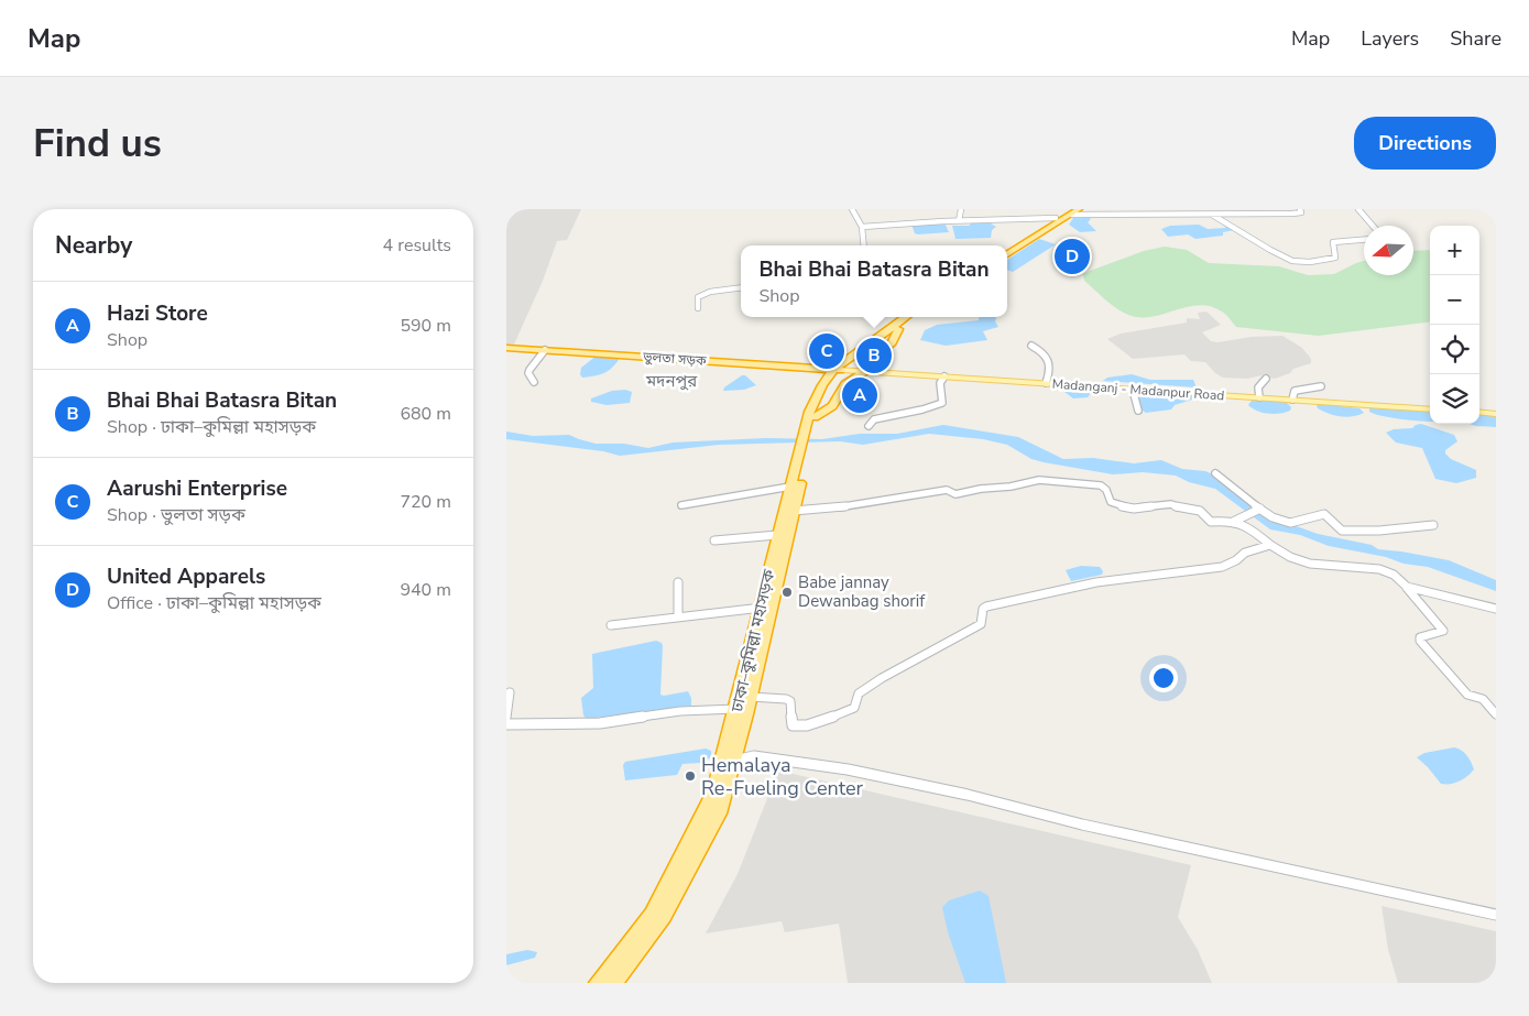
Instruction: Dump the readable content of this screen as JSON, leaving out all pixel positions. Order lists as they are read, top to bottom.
{
  "streets": {
    "highway": ["ভুলতা সড়ক", "ঢাকা–কুমিল্লা মহাসড়ক"],
    "main road": ["Madanganj - Madanpur Road"]
  },
  "crossings": [
    ["ভুলতা সড়ক", "Madanganj - Madanpur Road"],
    ["ভুলতা সড়ক", "ঢাকা–কুমিল্লা মহাসড়ক"],
    ["Madanganj - Madanpur Road", "ঢাকা–কুমিল্লা মহাসড়ক"]
  ],
  "districts": ["মদনপুর"],
  "places": ["Babe jannay Dewanbag shorif", "Hemalaya Re-Fueling Center"],
  "north": "left",
  "page": {
    "header": "Map",
    "nav": ["Map", "Layers", "Share"],
    "buttons": "Directions",
    "title": "Find us",
    "heading": ["Nearby", "4 results"],
    "map_buttons": ["+", "−"],
    "pins": [
      "D",
      "C",
      "B",
      "A"
    ],
    "popup": ["Bhai Bhai Batasra Bitan", "Shop"],
    "list": [
      {
        "mark": "A",
        "name": "Hazi Store",
        "note": "Shop",
        "value": "590 m"
      },
      {
        "mark": "B",
        "name": "Bhai Bhai Batasra Bitan",
        "note": "Shop · ঢাকা–কুমিল্লা মহাসড়ক",
        "value": "680 m"
      },
      {
        "mark": "C",
        "name": "Aarushi Enterprise",
        "note": "Shop · ভুলতা সড়ক",
        "value": "720 m"
      },
      {
        "mark": "D",
        "name": "United Apparels",
        "note": "Office · ঢাকা–কুমিল্লা মহাসড়ক",
        "value": "940 m"
      }
    ]
  }
}
